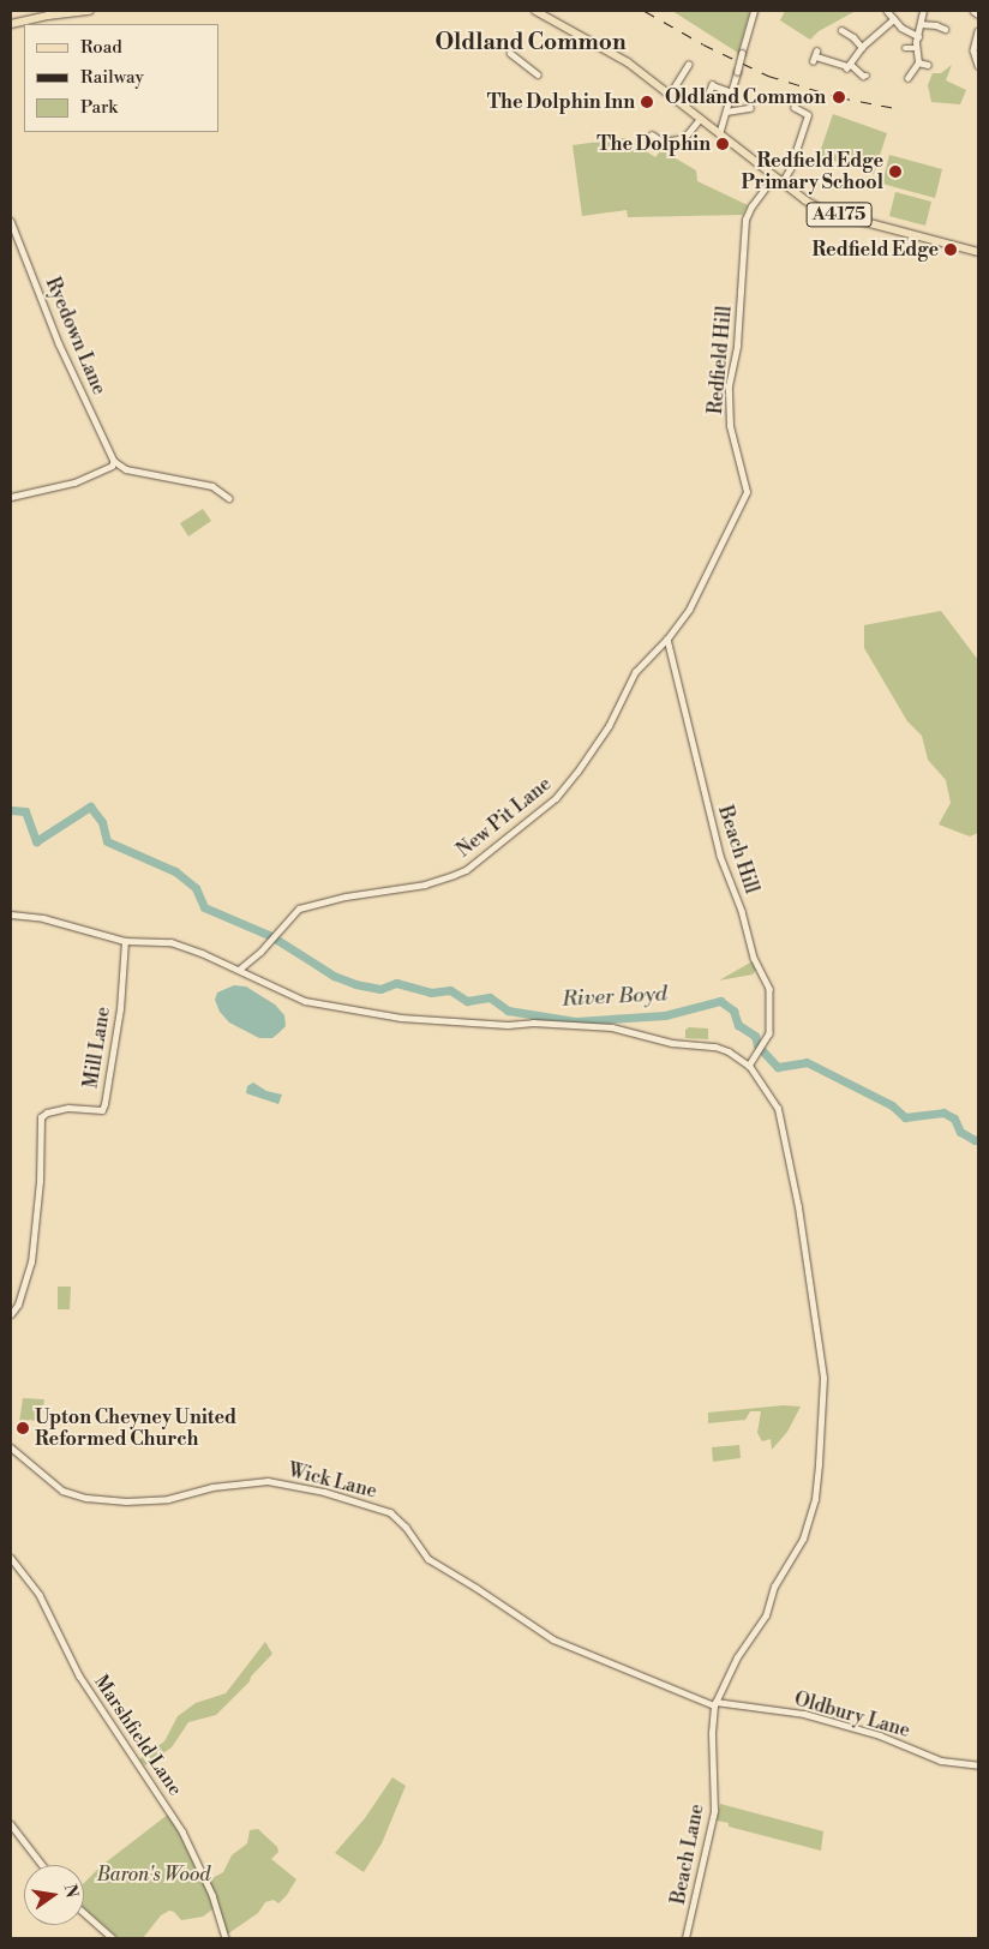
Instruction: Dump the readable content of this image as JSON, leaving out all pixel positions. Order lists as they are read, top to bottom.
{
  "streets": {
    "main road": ["A4175"],
    "street": [
      "Ryedown Lane",
      "Redfield Hill",
      "New Pit Lane",
      "Beach Hill",
      "Mill Lane",
      "Wick Lane",
      "Oldbury Lane",
      "Marshfield Lane",
      "Beach Lane"
    ]
  },
  "crossings": [
    ["A4175", "Redfield Hill"],
    ["Redfield Hill", "New Pit Lane"],
    ["Redfield Hill", "Beach Hill"],
    ["New Pit Lane", "Beach Hill"],
    ["Wick Lane", "Oldbury Lane"],
    ["Wick Lane", "Beach Lane"],
    ["Oldbury Lane", "Beach Lane"]
  ],
  "districts": ["Oldland Common"],
  "water": ["River Boyd"],
  "parks": ["Baron's Wood"],
  "places": [
    "Oldland Common",
    "The Dolphin Inn",
    "The Dolphin",
    "Redfield Edge Primary School",
    "Redfield Edge",
    "Upton Cheyney United Reformed Church"
  ],
  "legend": ["Road", "Railway", "Park"],
  "north": "right"
}
